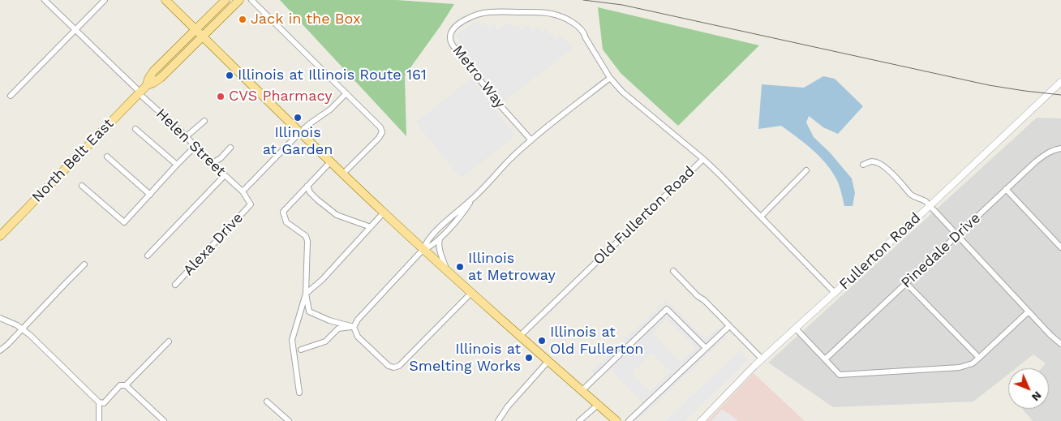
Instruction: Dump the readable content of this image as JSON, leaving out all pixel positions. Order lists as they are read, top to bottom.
{
  "streets": {
    "main road": ["North Belt East"],
    "street": [
      "Metro Way",
      "Helen Street",
      "Old Fullerton Road",
      "Alexa Drive",
      "Pinedale Drive",
      "Fullerton Road"
    ]
  },
  "crossings": [
    ["Metro Way", "Old Fullerton Road"],
    ["Helen Street", "North Belt East"],
    ["Helen Street", "Alexa Drive"],
    ["Old Fullerton Road", "Fullerton Road"]
  ],
  "places": [
    "Jack in the Box",
    "Illinois at Illinois Route 161",
    "CVS Pharmacy",
    "Illinois at Garden",
    "Illinois at Metroway",
    "Illinois at Old Fullerton",
    "Illinois at Smelting Works"
  ],
  "north": "bottom right"
}
